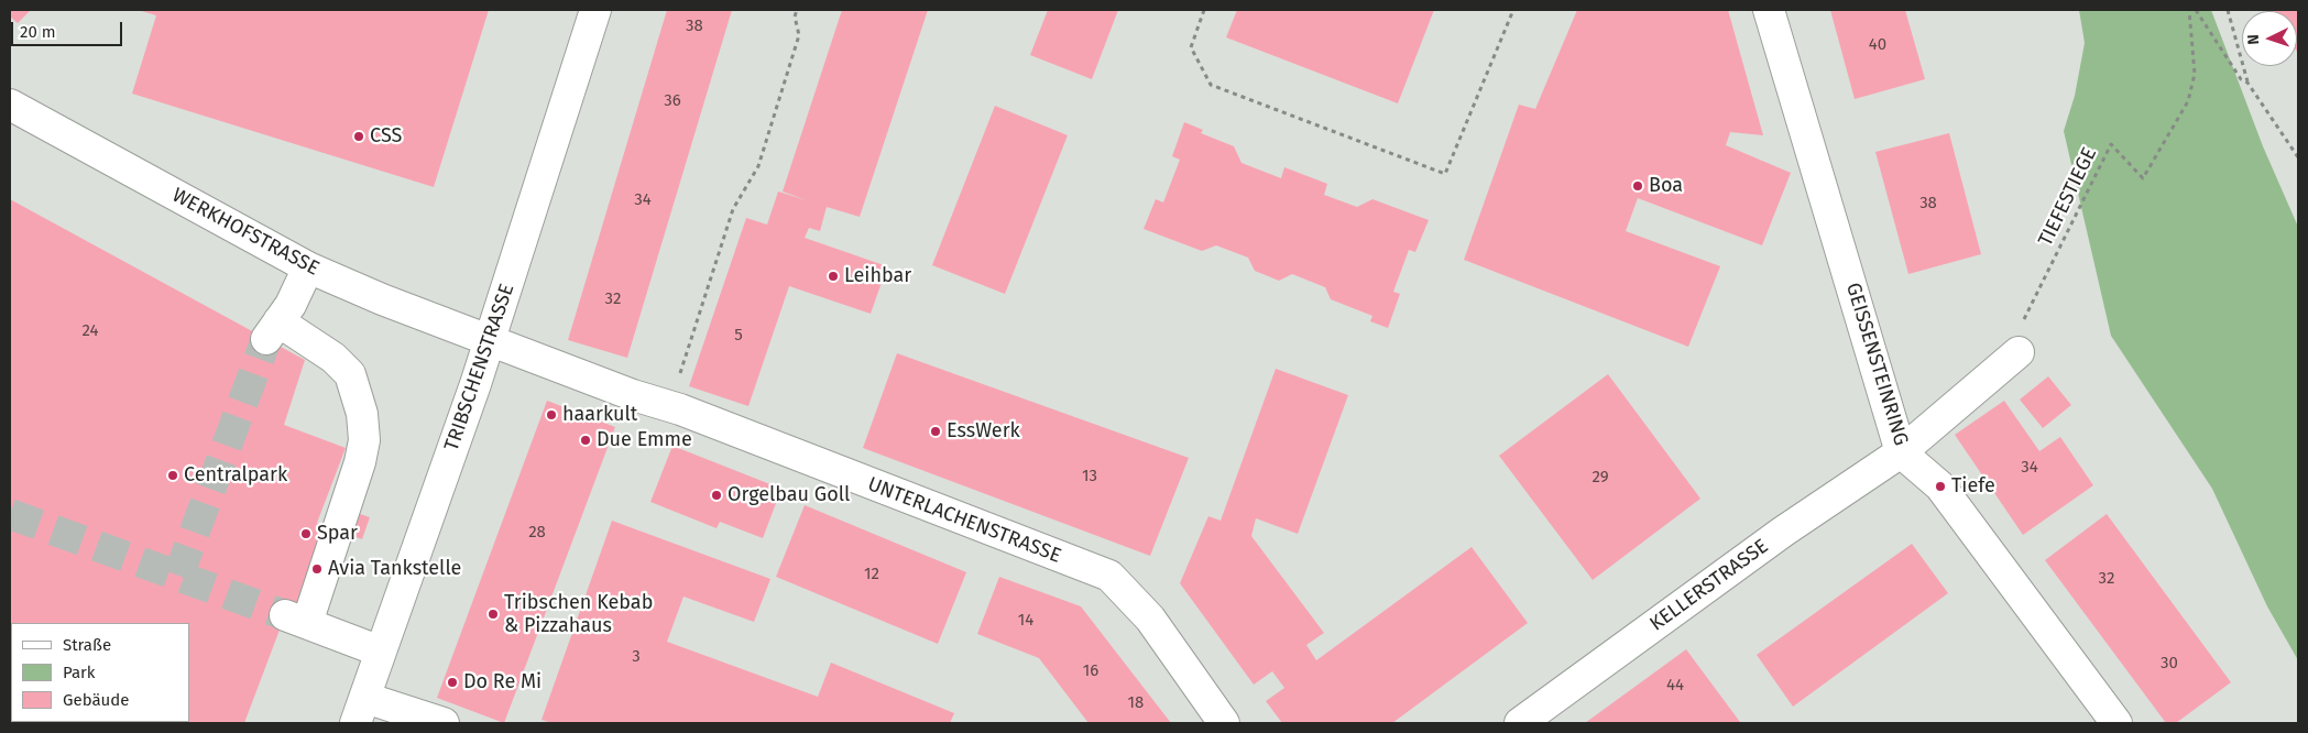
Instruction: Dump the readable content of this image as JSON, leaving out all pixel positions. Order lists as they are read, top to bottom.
{
  "streets": {
    "street": [
      "WERKHOFSTRASSE",
      "GEISSENSTEINRING",
      "TRIBSCHENSTRASSE",
      "UNTERLACHENSTRASSE",
      "KELLERSTRASSE"
    ],
    "path": ["TIEFESTIEGE"]
  },
  "crossings": [
    ["TIEFESTIEGE", "KELLERSTRASSE"],
    ["WERKHOFSTRASSE", "TRIBSCHENSTRASSE"],
    ["WERKHOFSTRASSE", "UNTERLACHENSTRASSE"],
    ["GEISSENSTEINRING", "KELLERSTRASSE"],
    ["TRIBSCHENSTRASSE", "UNTERLACHENSTRASSE"]
  ],
  "places": [
    "CSS",
    "Boa",
    "Leihbar",
    "haarkult",
    "EssWerk",
    "Due Emme",
    "Centralpark",
    "Tiefe",
    "Orgelbau Goll",
    "Spar",
    "Avia Tankstelle",
    "Tribschen Kebab & Pizzahaus",
    "Do Re Mi"
  ],
  "house_numbers": [
    "38",
    "40",
    "36",
    "34",
    "38",
    "32",
    "24",
    "5",
    "34",
    "13",
    "29",
    "28",
    "12",
    "32",
    "14",
    "3",
    "30",
    "16",
    "44",
    "18"
  ],
  "legend": ["Straße", "Park", "Gebäude"],
  "scale_bar": "20 m",
  "north": "left"
}
